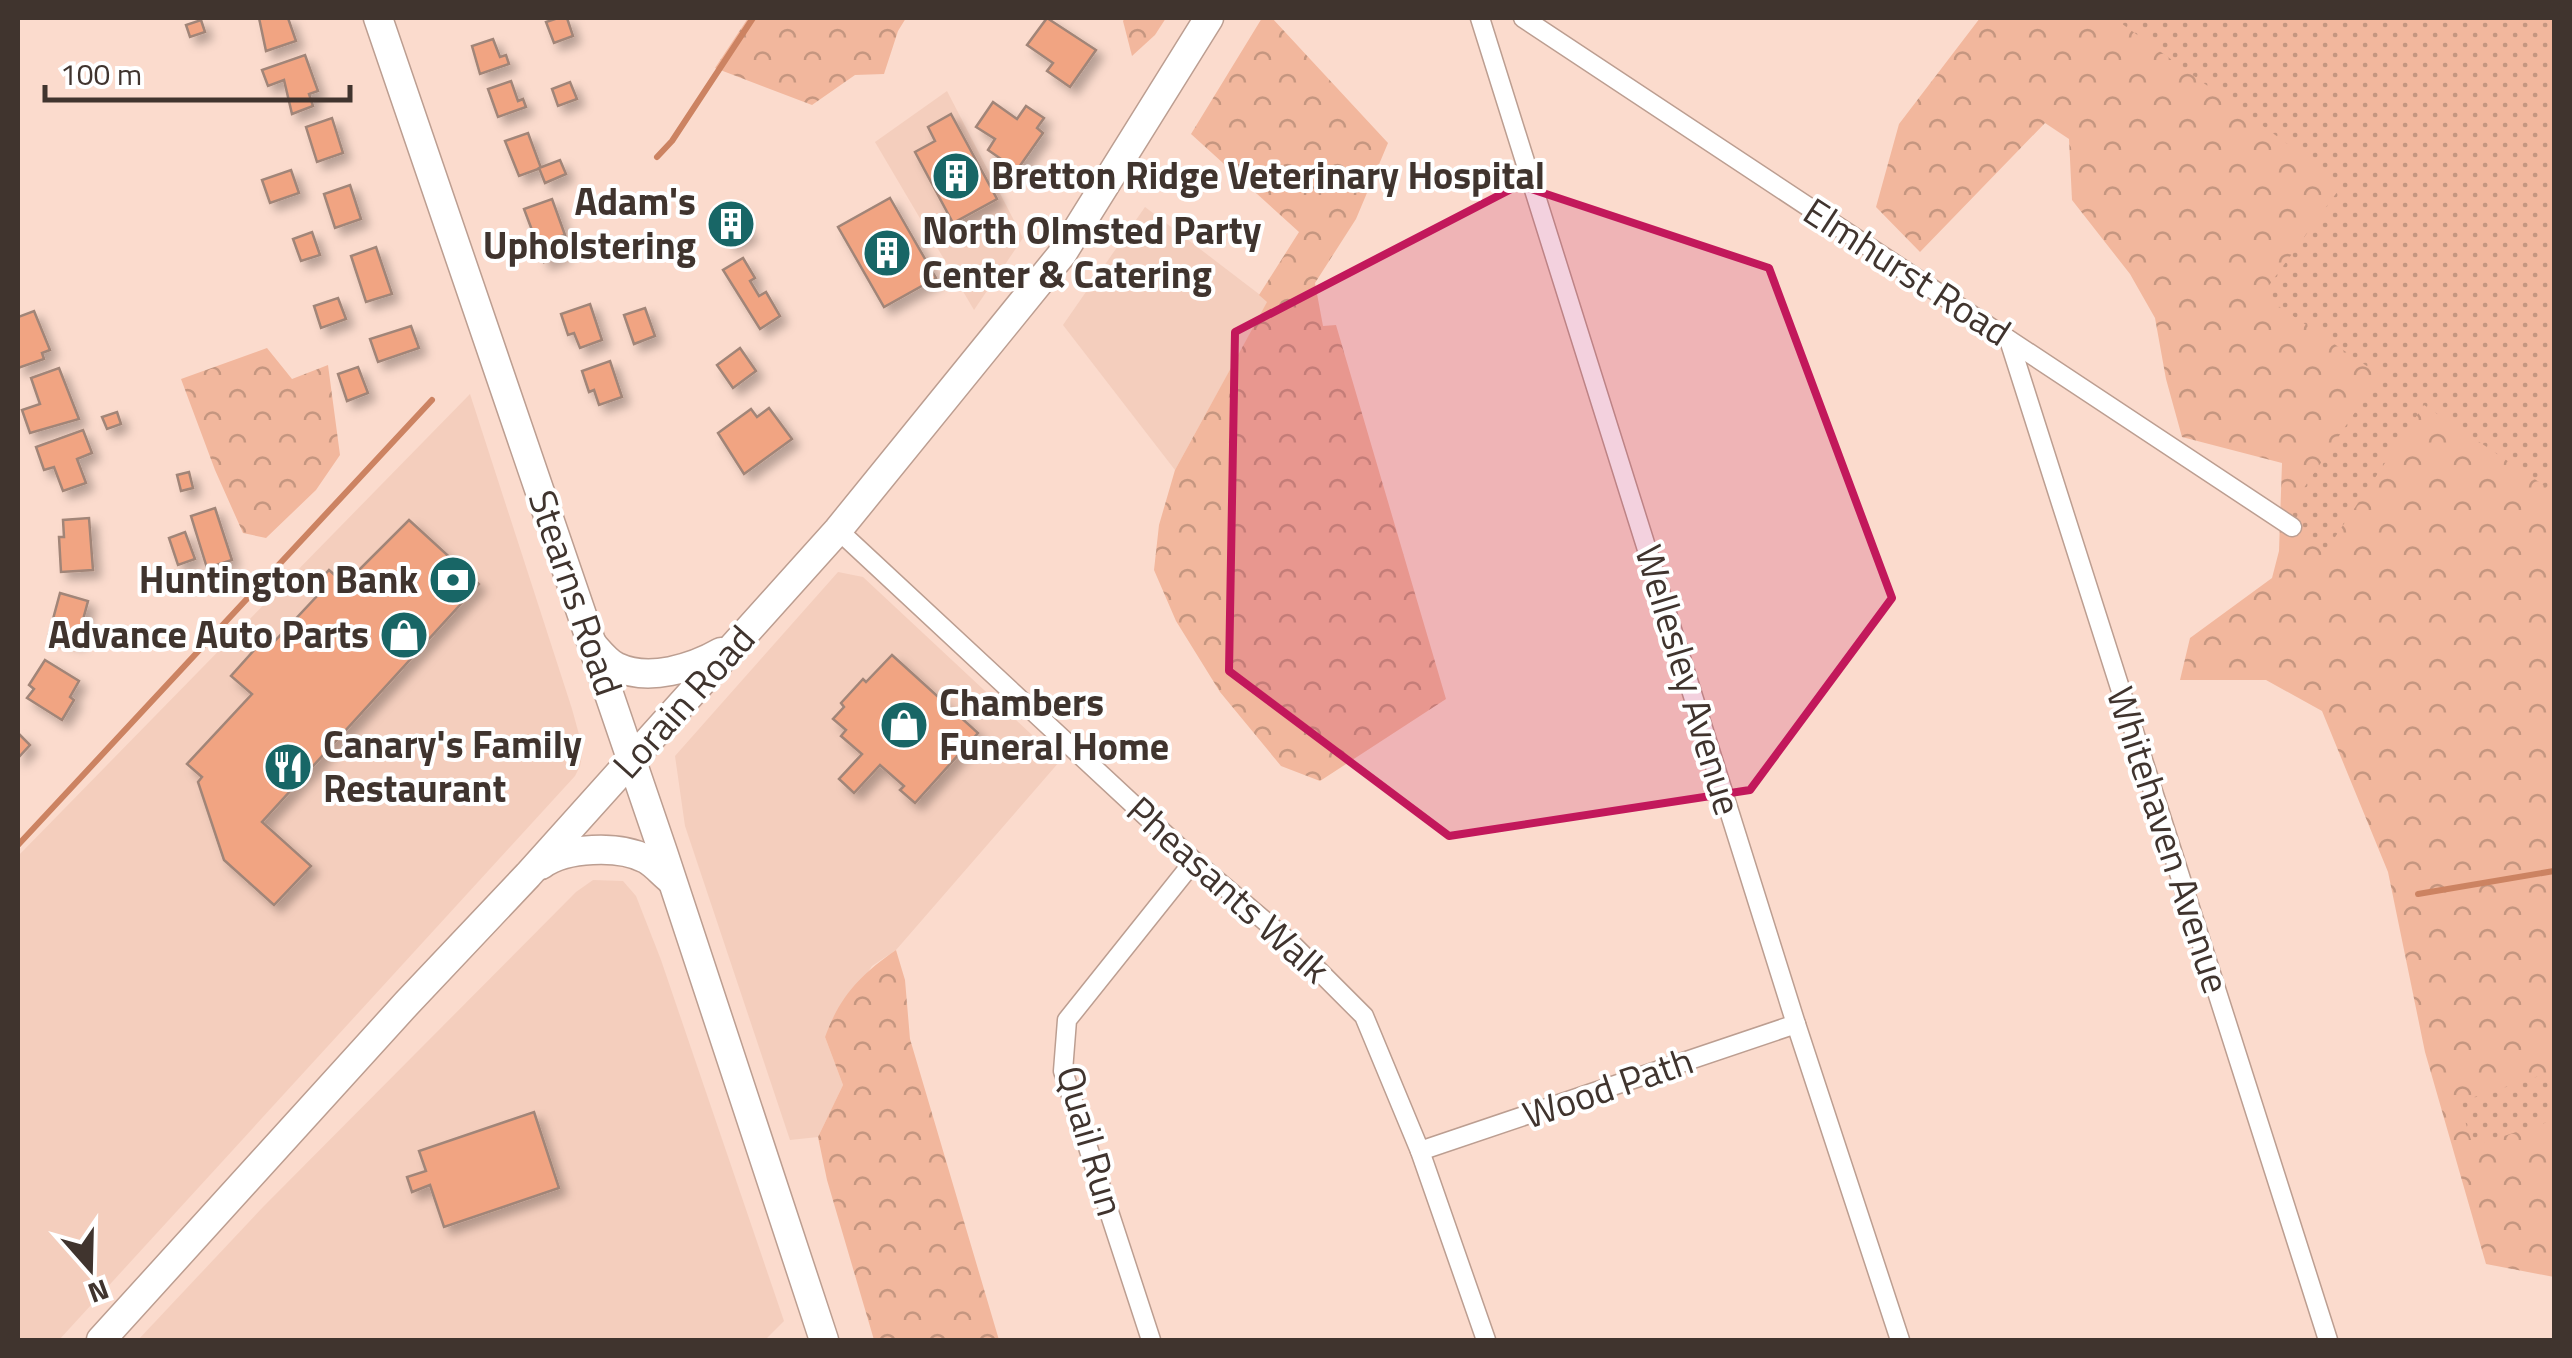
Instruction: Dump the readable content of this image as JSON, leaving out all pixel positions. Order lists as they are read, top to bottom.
{
  "streets": {
    "main road": ["Stearns Road", "Lorain Road"],
    "street": [
      "Elmhurst Road",
      "Wellesley Avenue",
      "Whitehaven Avenue",
      "Pheasants Walk",
      "Wood Path",
      "Quail Run"
    ]
  },
  "crossings": [
    ["Elmhurst Road", "Whitehaven Avenue"],
    ["Stearns Road", "Lorain Road"],
    ["Wellesley Avenue", "Wood Path"],
    ["Lorain Road", "Pheasants Walk"],
    ["Pheasants Walk", "Wood Path"],
    ["Pheasants Walk", "Quail Run"]
  ],
  "places": {
    "building": ["Bretton Ridge Veterinary Hospital", "Adam's Upholstering", "North Olmsted Party Center & Catering"],
    "bank": ["Huntington Bank"],
    "shop": ["Advance Auto Parts", "Chambers Funeral Home"],
    "restaurant": ["Canary's Family Restaurant"]
  },
  "scale_bar": "100 m",
  "north": "bottom"
}
